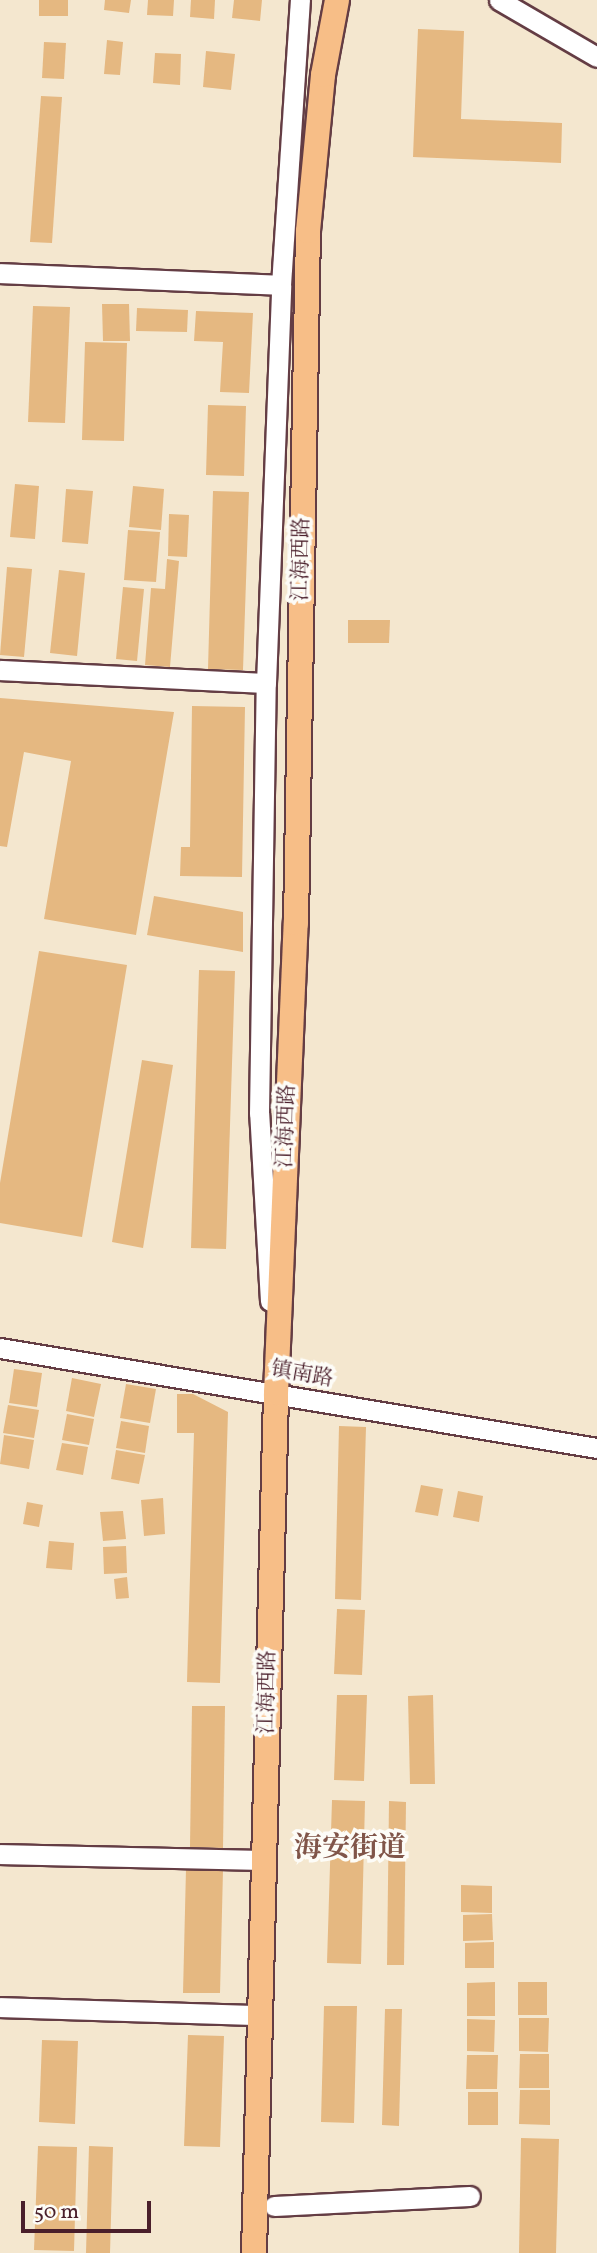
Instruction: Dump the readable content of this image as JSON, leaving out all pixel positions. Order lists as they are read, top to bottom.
{
  "streets": {
    "main road": ["江海西路"],
    "street": ["镇南路"]
  },
  "crossings": [
    ["江海西路", "镇南路"]
  ],
  "districts": ["海安街道"],
  "scale_bar": "50 m"
}
